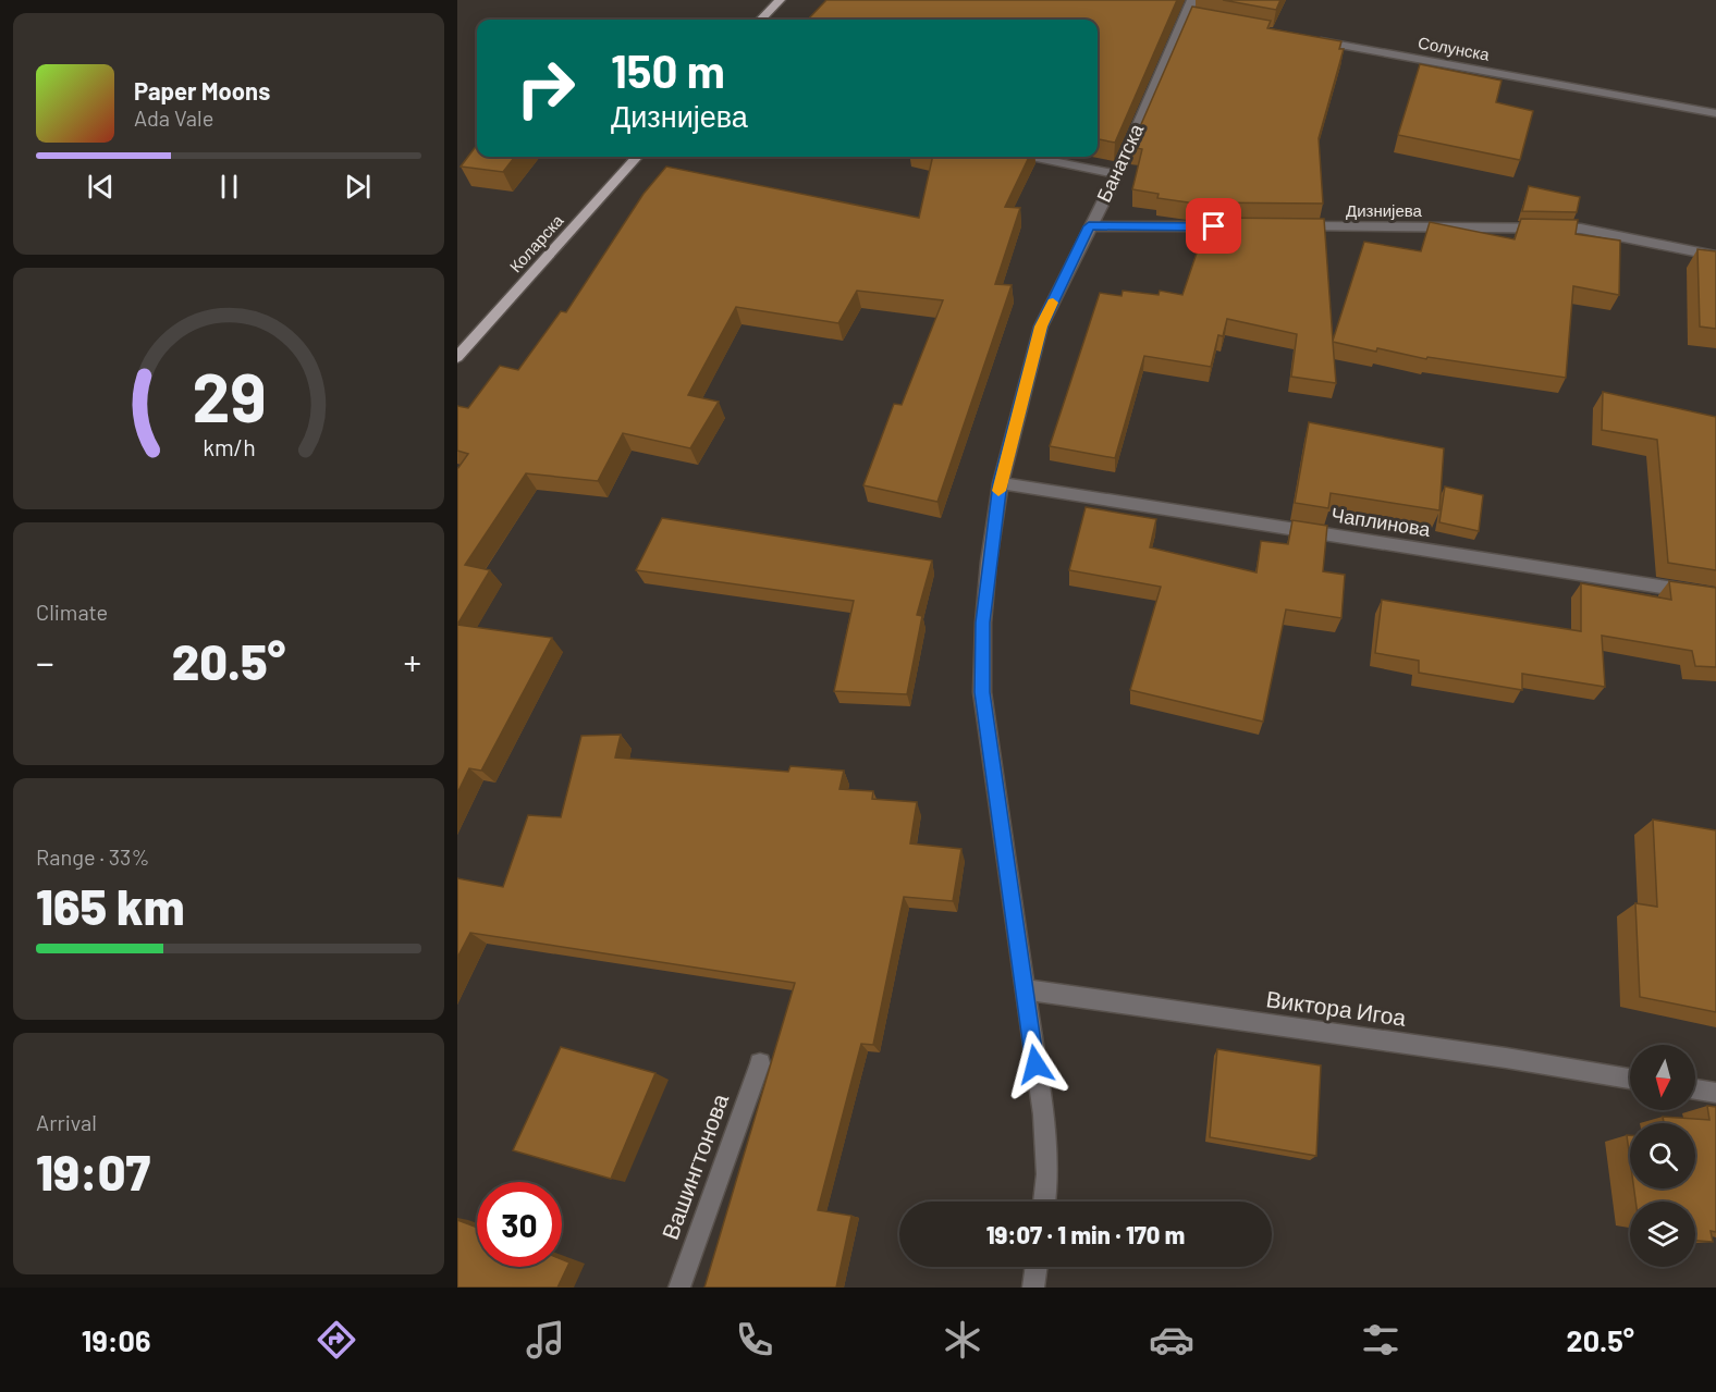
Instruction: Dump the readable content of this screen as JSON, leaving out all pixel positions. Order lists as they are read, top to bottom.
{
  "streets": {
    "main road": ["Коларска"],
    "street": [
      "Солунска",
      "Банатска",
      "Дизнијева",
      "Чаплинова",
      "Виктора Игоа",
      "Вашингтонова"
    ]
  },
  "crossings": [
    ["Банатска", "Чаплинова"],
    ["Банатска", "Виктора Игоа"]
  ],
  "north": "bottom",
  "page": {
    "turn": ["150 m", "Дизнијева"],
    "song": ["Paper Moons", "Ada Vale"],
    "tile": [
      "Climate",
      ["Range · 33%", "165 km"],
      ["Arrival", "19:07"]
    ],
    "heat": ["−", "20.5°", "+"],
    "limit": "30",
    "trip": "19:07 · 1 min · 170 m",
    "tabs": ["19:06", "20.5°"],
    "gauge": ["29", "km/h"]
  }
}
